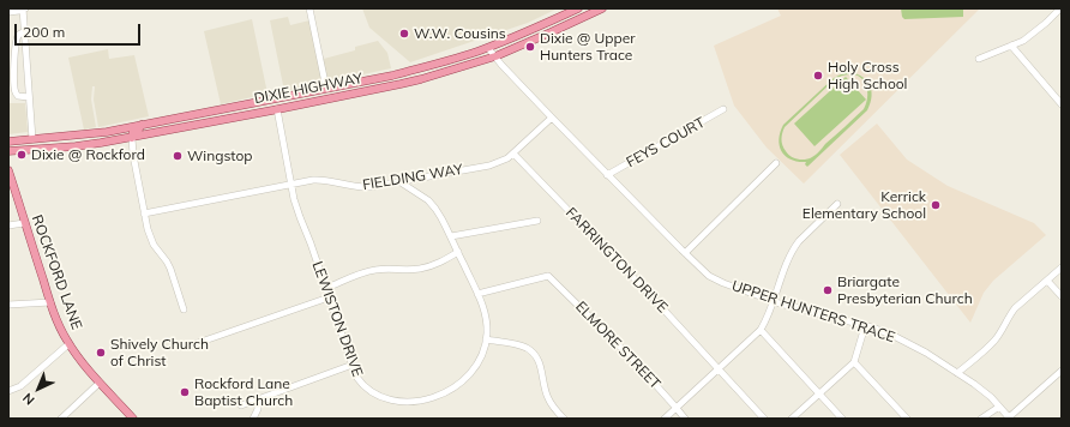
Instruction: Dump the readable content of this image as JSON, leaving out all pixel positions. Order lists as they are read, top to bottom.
{
  "streets": {
    "main road": ["DIXIE HIGHWAY", "ROCKFORD LANE"],
    "street": [
      "FEYS COURT",
      "FIELDING WAY",
      "FARRINGTON DRIVE",
      "UPPER HUNTERS TRACE",
      "LEWISTON DRIVE",
      "ELMORE STREET"
    ]
  },
  "crossings": [
    ["DIXIE HIGHWAY", "UPPER HUNTERS TRACE"],
    ["DIXIE HIGHWAY", "LEWISTON DRIVE"],
    ["FEYS COURT", "UPPER HUNTERS TRACE"],
    ["FIELDING WAY", "FARRINGTON DRIVE"],
    ["FIELDING WAY", "UPPER HUNTERS TRACE"],
    ["FIELDING WAY", "LEWISTON DRIVE"],
    ["LEWISTON DRIVE", "ELMORE STREET"]
  ],
  "places": [
    "W.W. Cousins",
    "Dixie @ Upper Hunters Trace",
    "Holy Cross High School",
    "Dixie @ Rockford",
    "Wingstop",
    "Kerrick Elementary School",
    "Briargate Presbyterian Church",
    "Shively Church of Christ",
    "Rockford Lane Baptist Church"
  ],
  "scale_bar": "200 m",
  "north": "bottom left"
}
